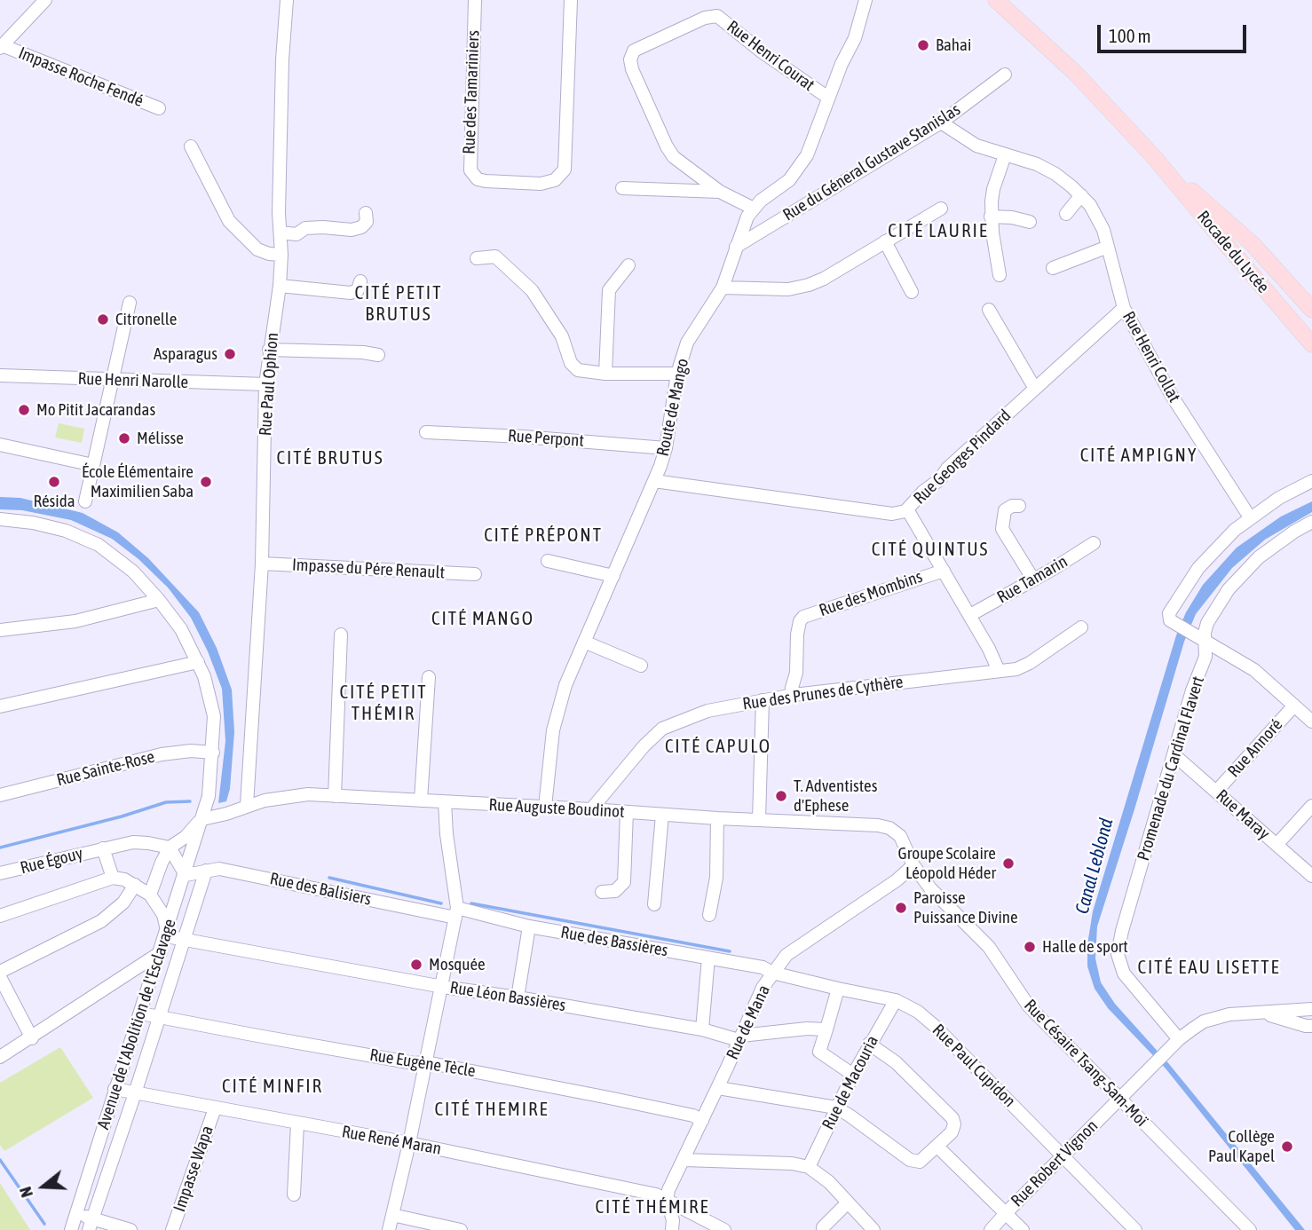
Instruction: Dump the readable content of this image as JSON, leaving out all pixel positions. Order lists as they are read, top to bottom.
{
  "streets": {
    "main road": ["Rocade du Lycée"],
    "street": [
      "Rue Henri Courat",
      "Impasse Roche Fendé",
      "Rue des Tamariniers",
      "Rue du Géneral Gustave Stanislas",
      "Rue Henri Collat",
      "Rue Henri Narolle",
      "Rue Paul Ophion",
      "Route de Mango",
      "Rue Perpont",
      "Rue Georges Pindard",
      "Impasse du Pére Renault",
      "Rue Tamarin",
      "Rue des Mombins",
      "Rue des Prunes de Cythère",
      "Rue Annoré",
      "Rue Sainte-Rose",
      "Promenade du Cardinal Flavert",
      "Rue Auguste Boudinot",
      "Rue Maray",
      "Rue Égouy",
      "Rue des Balisiers",
      "Rue des Bassières",
      "Rue Léon Bassières",
      "Rue de Mana",
      "Avenue de l'Abolition de l'Esclavage",
      "Rue Eugène Tècle",
      "Rue Césaire Tsang-Sam-Moï",
      "Rue Paul Cupidon",
      "Rue de Macouria",
      "Rue René Maran",
      "Rue Robert Vignon",
      "Impasse Wapa"
    ]
  },
  "crossings": [
    ["Rue Henri Courat", "Route de Mango"],
    ["Rue du Géneral Gustave Stanislas", "Rue Henri Collat"],
    ["Rue du Géneral Gustave Stanislas", "Route de Mango"],
    ["Rue Henri Collat", "Rue Georges Pindard"],
    ["Rue Henri Narolle", "Rue Paul Ophion"],
    ["Rue Paul Ophion", "Impasse du Pére Renault"],
    ["Rue Paul Ophion", "Rue Auguste Boudinot"],
    ["Route de Mango", "Rue Perpont"],
    ["Route de Mango", "Rue Georges Pindard"],
    ["Route de Mango", "Rue Auguste Boudinot"],
    ["Rue des Mombins", "Rue des Prunes de Cythère"],
    ["Rue des Prunes de Cythère", "Rue Auguste Boudinot"],
    ["Rue Annoré", "Rue Maray"],
    ["Rue Sainte-Rose", "Avenue de l'Abolition de l'Esclavage"],
    ["Promenade du Cardinal Flavert", "Rue Maray"],
    ["Promenade du Cardinal Flavert", "Rue Robert Vignon"],
    ["Rue Auguste Boudinot", "Avenue de l'Abolition de l'Esclavage"],
    ["Rue Auguste Boudinot", "Rue Césaire Tsang-Sam-Moï"],
    ["Rue des Balisiers", "Rue des Bassières"],
    ["Rue des Balisiers", "Avenue de l'Abolition de l'Esclavage"],
    ["Rue des Bassières", "Rue de Mana"],
    ["Rue des Bassières", "Rue Paul Cupidon"],
    ["Rue Léon Bassières", "Rue de Mana"],
    ["Rue Léon Bassières", "Avenue de l'Abolition de l'Esclavage"],
    ["Rue de Mana", "Rue Eugène Tècle"],
    ["Rue de Mana", "Rue Césaire Tsang-Sam-Moï"],
    ["Rue de Mana", "Rue Paul Cupidon"],
    ["Rue de Mana", "Rue René Maran"],
    ["Avenue de l'Abolition de l'Esclavage", "Rue Eugène Tècle"],
    ["Avenue de l'Abolition de l'Esclavage", "Rue René Maran"],
    ["Rue Césaire Tsang-Sam-Moï", "Rue Robert Vignon"],
    ["Rue Paul Cupidon", "Rue de Macouria"],
    ["Rue Paul Cupidon", "Rue Robert Vignon"],
    ["Rue René Maran", "Impasse Wapa"]
  ],
  "districts": [
    "CITÉ LAURIE",
    "CITÉ PETIT BRUTUS",
    "CITÉ AMPIGNY",
    "CITÉ BRUTUS",
    "CITÉ PRÉPONT",
    "CITÉ QUINTUS",
    "CITÉ MANGO",
    "CITÉ PETIT THÉMIR",
    "CITÉ CAPULO",
    "CITÉ EAU LISETTE",
    "CITÉ MINFIR",
    "CITÉ THEMIRE",
    "CITÉ THÉMIRE"
  ],
  "water": ["Canal Leblond"],
  "places": [
    "Bahai",
    "Citronelle",
    "Asparagus",
    "Mo Pitit Jacarandas",
    "Mélisse",
    "Résida",
    "École Élémentaire Maximilien Saba",
    "T. Adventistes d'Ephese",
    "Groupe Scolaire Léopold Héder",
    "Paroisse Puissance Divine",
    "Halle de sport",
    "Mosquée",
    "Collège Paul Kapel"
  ],
  "scale_bar": "100 m",
  "north": "left"
}
